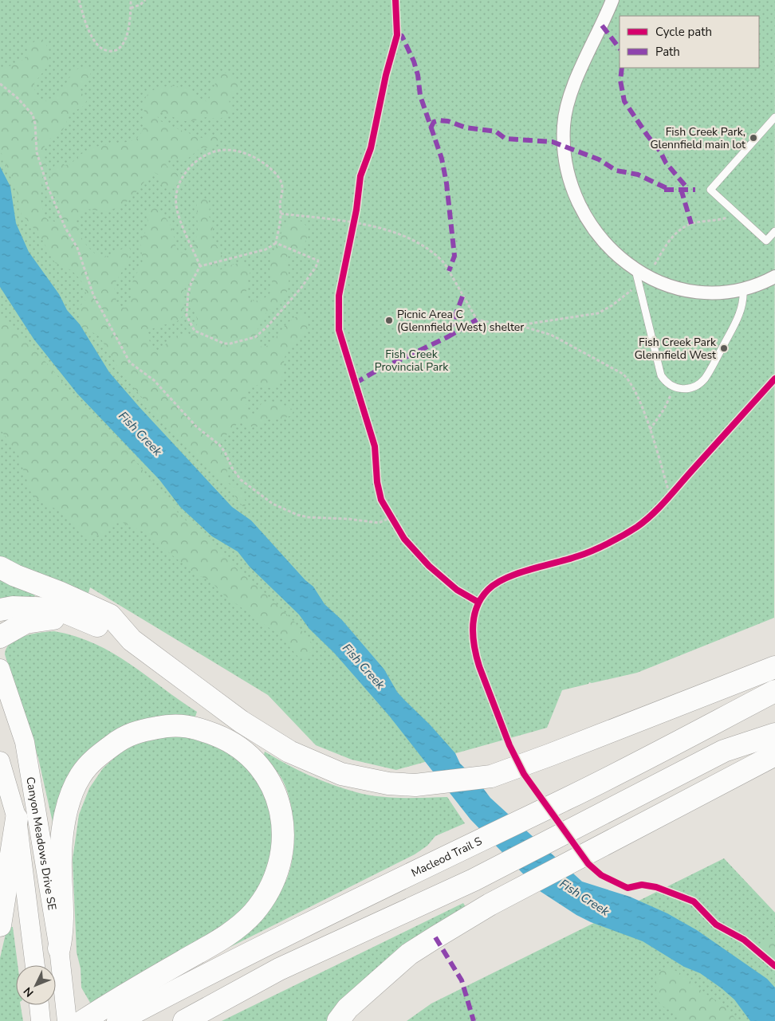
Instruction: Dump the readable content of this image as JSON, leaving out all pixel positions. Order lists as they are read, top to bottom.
{
  "streets": {
    "highway": ["Macleod Trail S"],
    "main road": ["Canyon Meadows Drive SE"]
  },
  "water": ["Fish Creek"],
  "parks": ["Fish Creek Provincial Park"],
  "places": ["Fish Creek Park, Glennfield main lot", "Picnic Area C (Glennfield West) shelter", "Fish Creek Park Glennfield West"],
  "legend": ["Cycle path", "Path"],
  "north": "bottom left"
}
